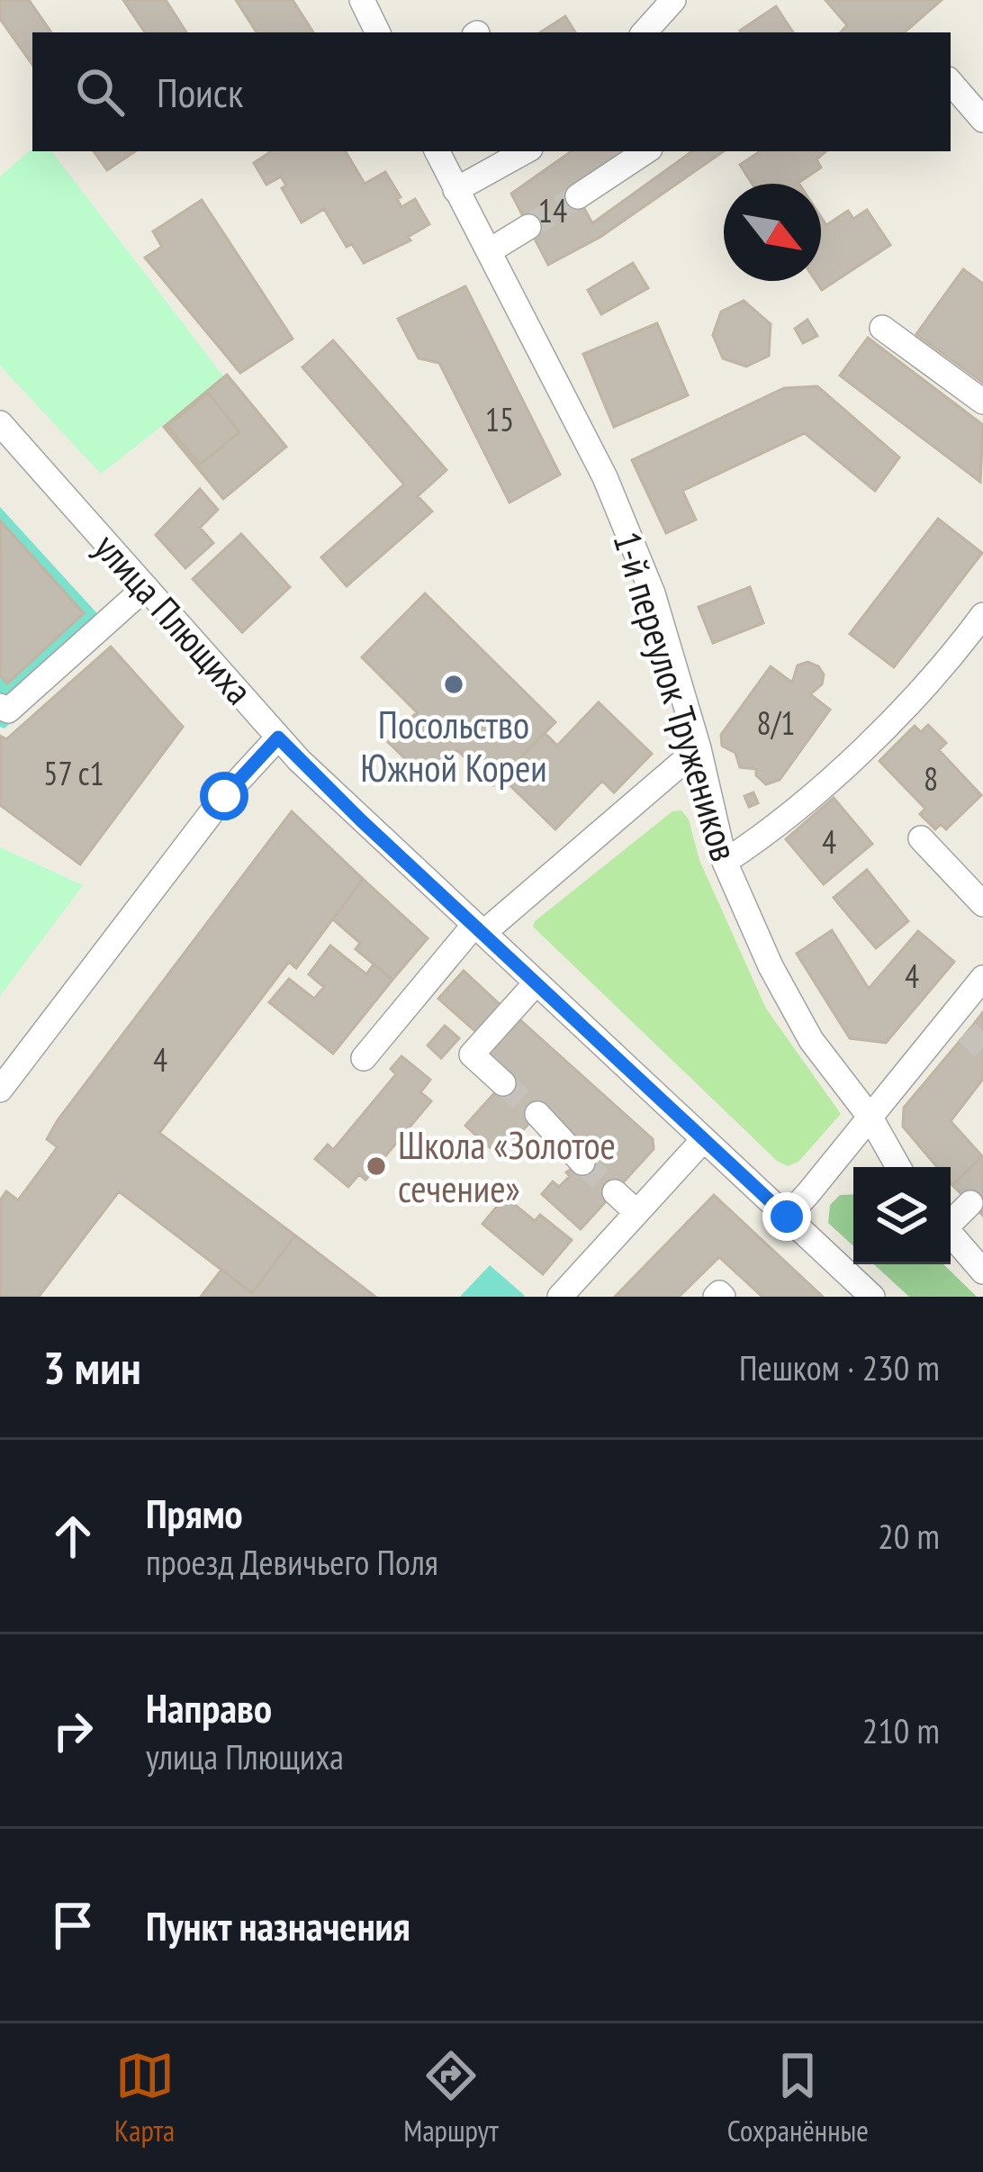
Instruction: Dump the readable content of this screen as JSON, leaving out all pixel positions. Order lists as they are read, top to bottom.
{
  "streets": {
    "street": ["улица Плющиха", "1-й переулок Тружеников"]
  },
  "places": ["Посольство Южной Кореи", "Школа «Золотое сечение»"],
  "house_numbers": [
    "14",
    "15",
    "8/1",
    "57 с1",
    "8",
    "4",
    "4",
    "4"
  ],
  "north": "bottom right",
  "page": {
    "search": "Поиск",
    "heading": ["3 мин", "Пешком · 230 m"],
    "list": [
      ["Прямо", "проезд Девичьего Поля", "20 m"],
      ["Направо", "улица Плющиха", "210 m"],
      "Пункт назначения"
    ],
    "nav": ["Карта", "Маршрут", "Сохранённые"]
  }
}
